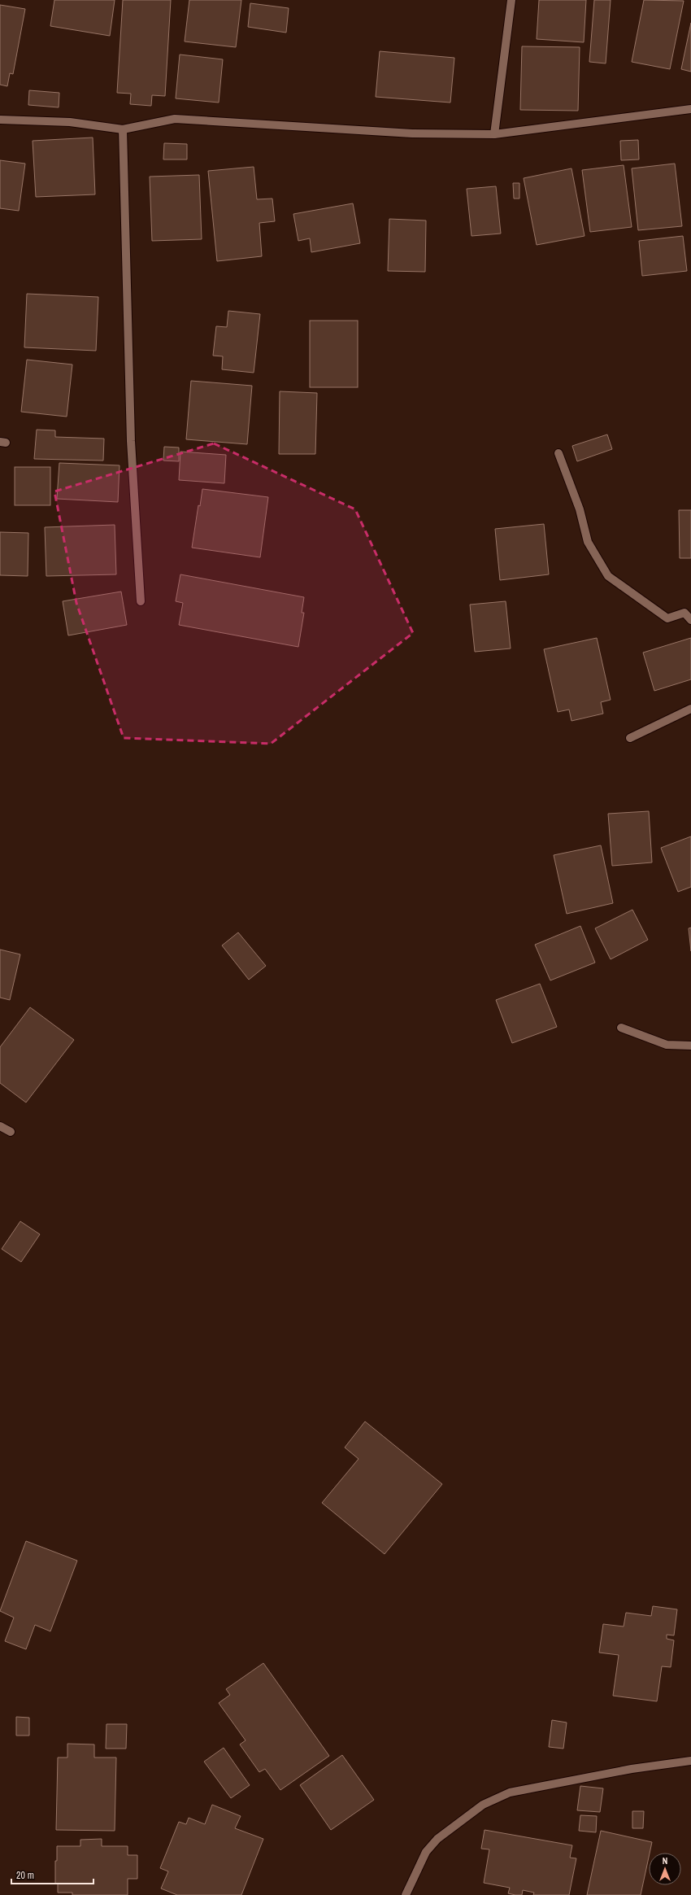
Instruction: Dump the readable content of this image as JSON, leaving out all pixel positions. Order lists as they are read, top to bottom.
{
  "scale_bar": "20 m",
  "north": "top"
}
